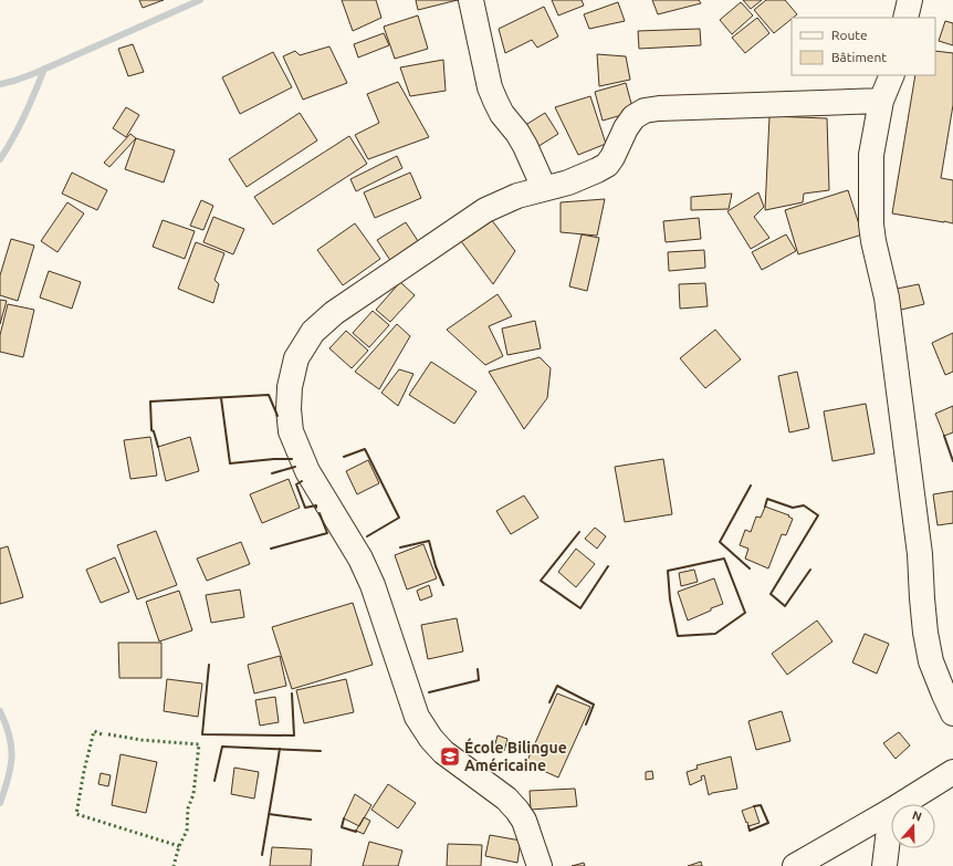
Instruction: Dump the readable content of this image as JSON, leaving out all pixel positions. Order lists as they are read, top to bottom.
{
  "places": {
    "school or university": ["École Bilingue Américaine"]
  },
  "legend": ["Route", "Bâtiment"],
  "north": "top"
}
